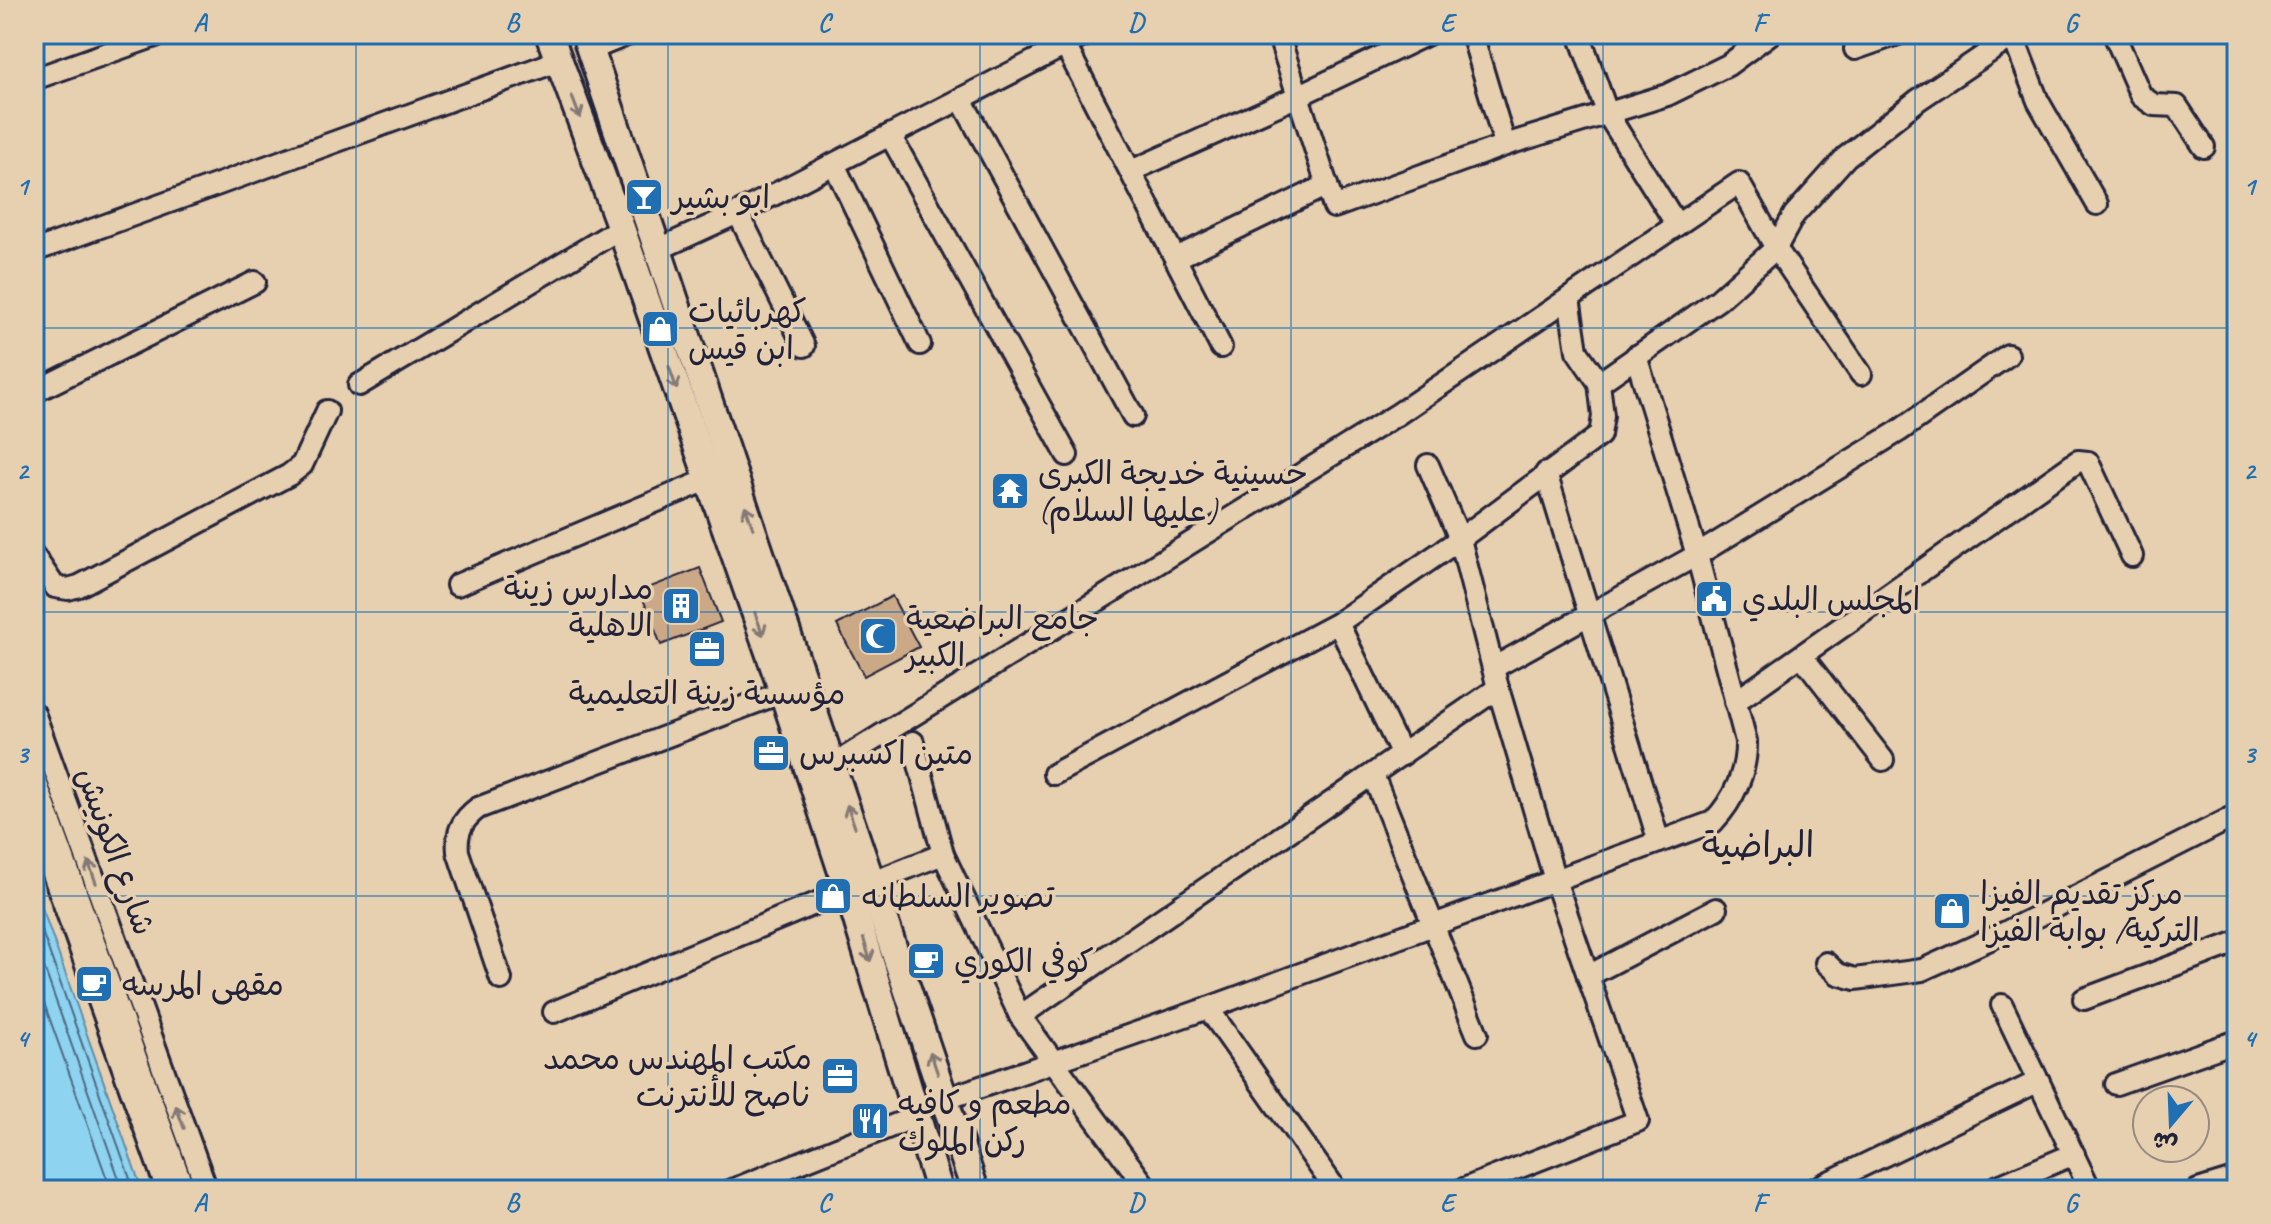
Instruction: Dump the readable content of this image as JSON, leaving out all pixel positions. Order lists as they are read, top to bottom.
{
  "streets": {
    "street": ["شارع الكونيش"]
  },
  "districts": ["البراضية"],
  "places": {
    "bar": ["ابو بشير"],
    "shop": ["كهربائيات ابن قيس", "تصوير السلطانه", "مركز تقديم الفيزا التركية/ بوابة الفيزا"],
    "temple": ["حسينية خديجة الكبرى (عليها السلام)"],
    "public building": ["المجلس البلدي"],
    "building": ["مدارس زينة الاهلية"],
    "mosque": ["جامع البراضعية الكبير"],
    "office": ["مؤسسة زينة التعليمية", "متين اكسبرس", "مكتب المهندس محمد ناصح للأنترنت"],
    "cafe": ["كوفي الكوري", "مقهى المرسه"],
    "restaurant": ["مطعم و كافيه ركن الملوك"]
  },
  "north": "bottom",
  "grid": {
    "columns": [
      "A",
      "B",
      "C",
      "D",
      "E",
      "F",
      "G"
    ],
    "rows": [
      "1",
      "2",
      "3",
      "4"
    ]
  }
}
